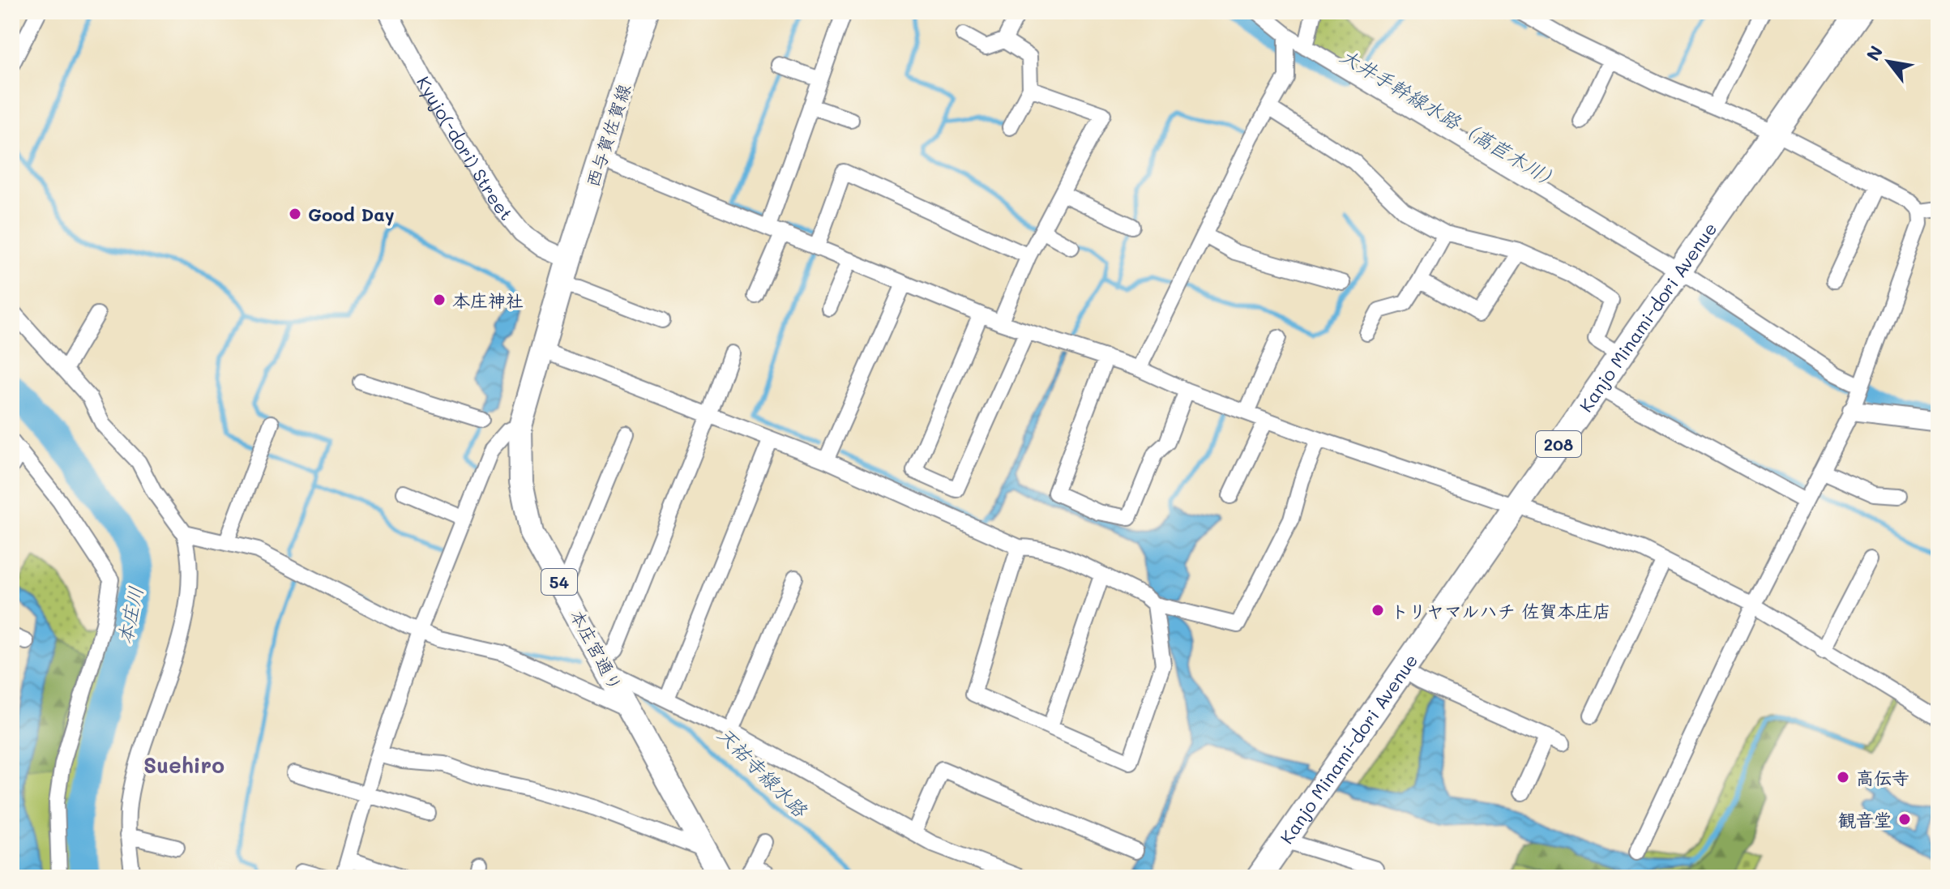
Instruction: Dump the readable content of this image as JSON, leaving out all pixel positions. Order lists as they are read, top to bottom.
{
  "streets": {
    "highway": ["Kanjo Minami-dori Avenue", "208"],
    "main road": ["西与賀佐賀線", "54", "本庄宮通り"],
    "street": ["Kyujo(-dori) Street"]
  },
  "crossings": [
    ["西与賀佐賀線", "Kyujo(-dori) Street"],
    ["西与賀佐賀線", "本庄宮通り"],
    ["Kyujo(-dori) Street", "本庄宮通り"]
  ],
  "districts": ["Suehiro"],
  "water": ["大井手幹線水路（萵苣木川）", "本庄川", "天祐寺線水路"],
  "places": [
    "Good Day",
    "本庄神社",
    "トリヤマルハチ 佐賀本庄店",
    "高伝寺",
    "観音堂"
  ],
  "north": "top left"
}
